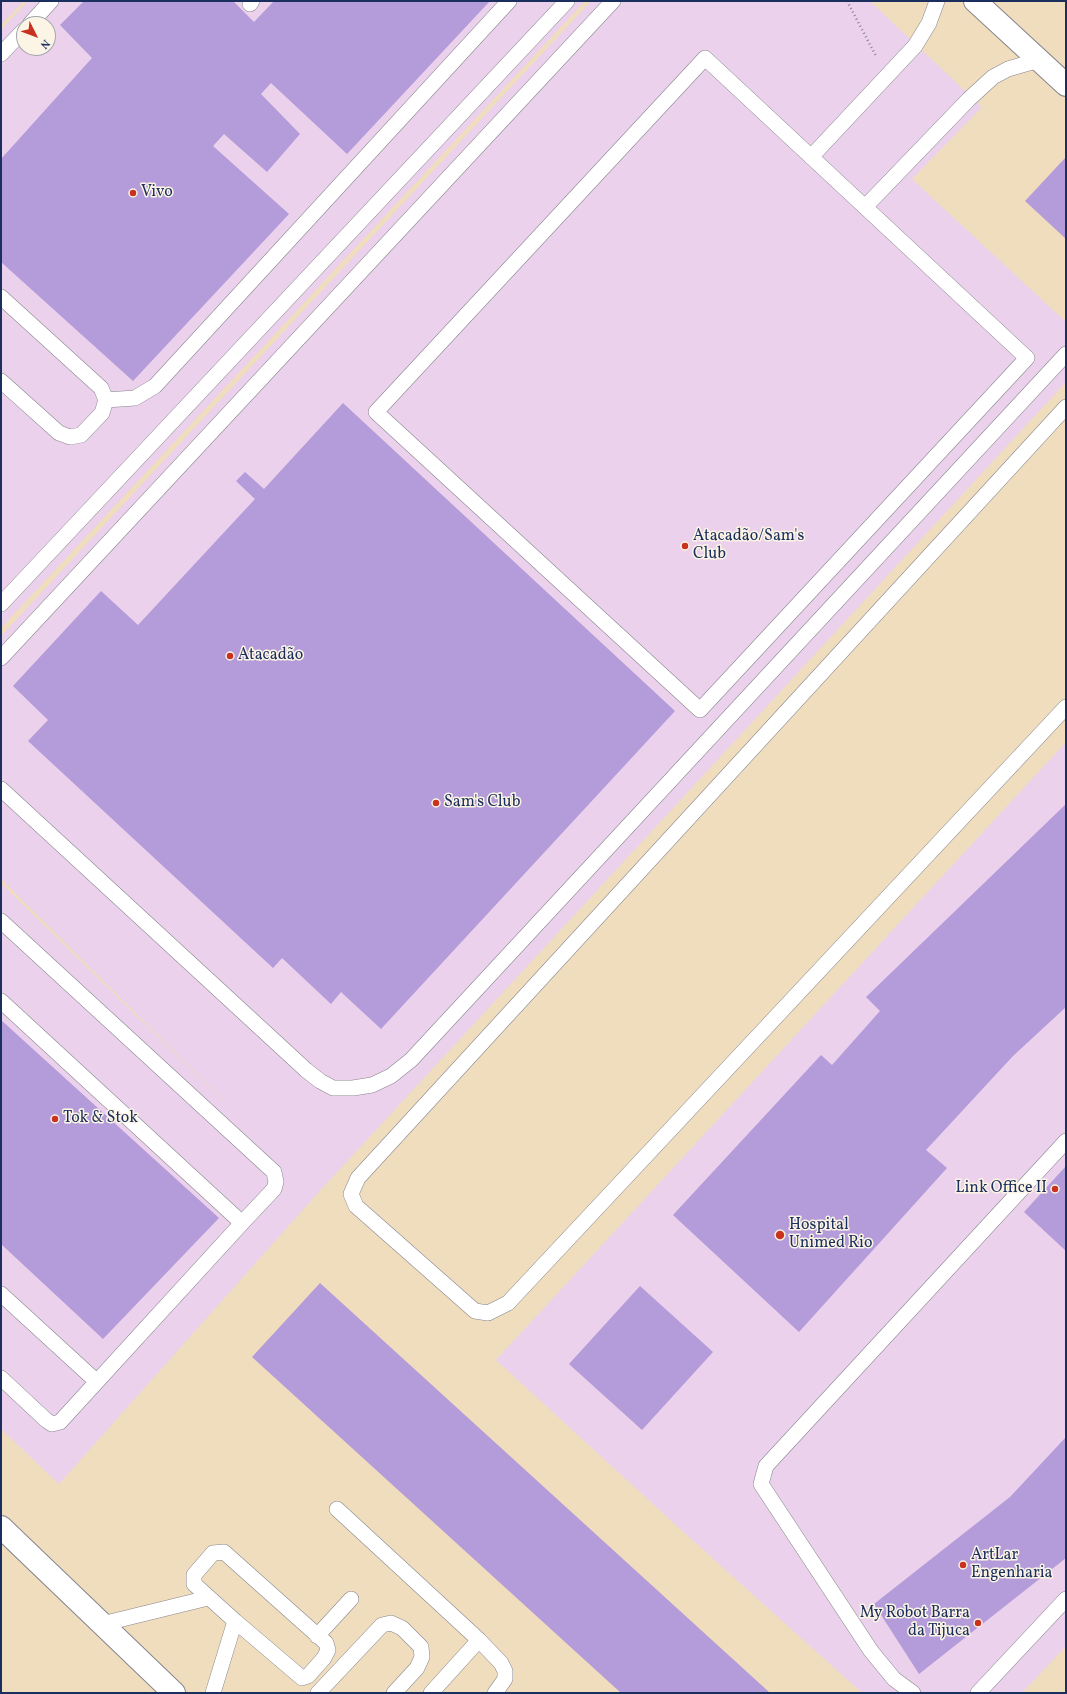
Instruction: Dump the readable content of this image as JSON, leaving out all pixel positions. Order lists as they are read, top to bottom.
{
  "places": [
    "Vivo",
    "Atacadão/Sam's Club",
    "Atacadão",
    "Sam's Club",
    "Tok & Stok",
    "Link Office II",
    "Hospital Unimed Rio",
    "ArtLar Engenharia",
    "My Robot Barra da Tijuca"
  ],
  "north": "bottom right"
}
